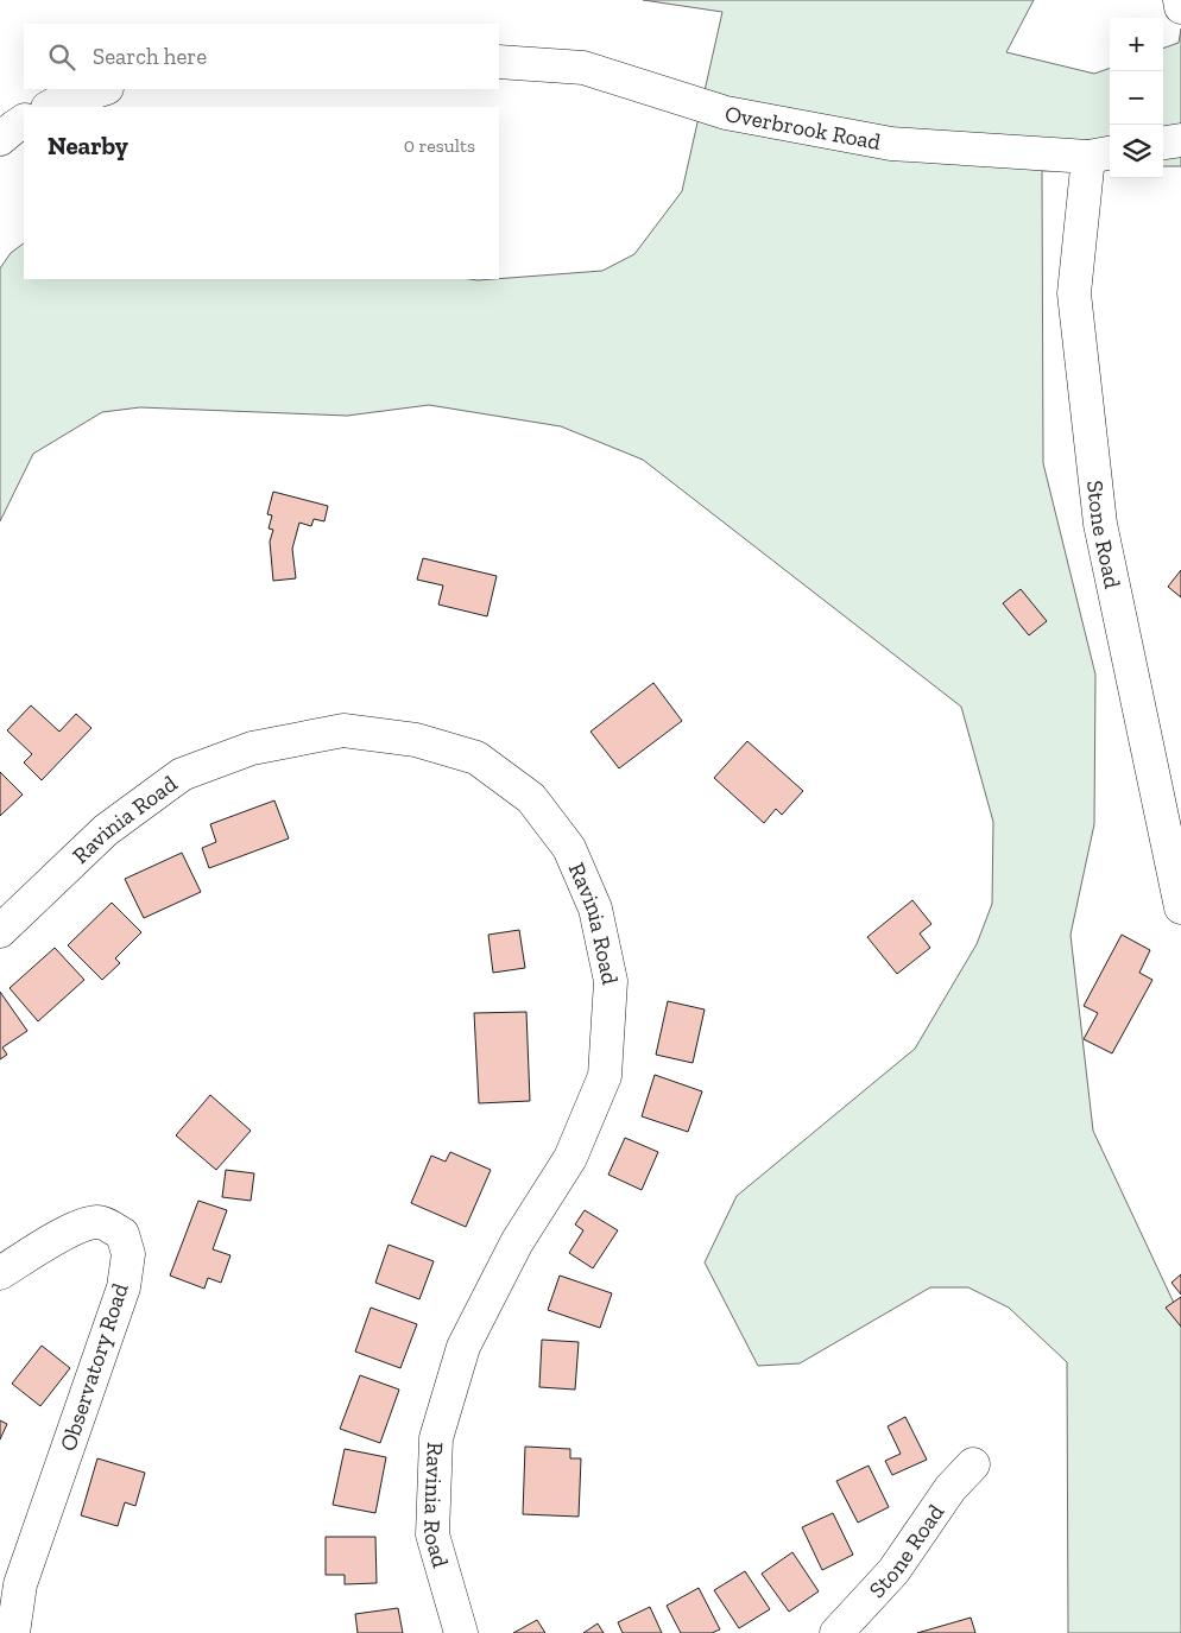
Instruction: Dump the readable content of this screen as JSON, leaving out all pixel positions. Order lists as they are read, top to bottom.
{
  "streets": {
    "street": [
      "Overbrook Road",
      "Stone Road",
      "Ravinia Road",
      "Observatory Road"
    ]
  },
  "crossings": [
    ["Overbrook Road", "Stone Road"]
  ],
  "page": {
    "map_buttons": ["+", "−"],
    "search": "Search here",
    "heading": ["Nearby", "0 results"]
  }
}
